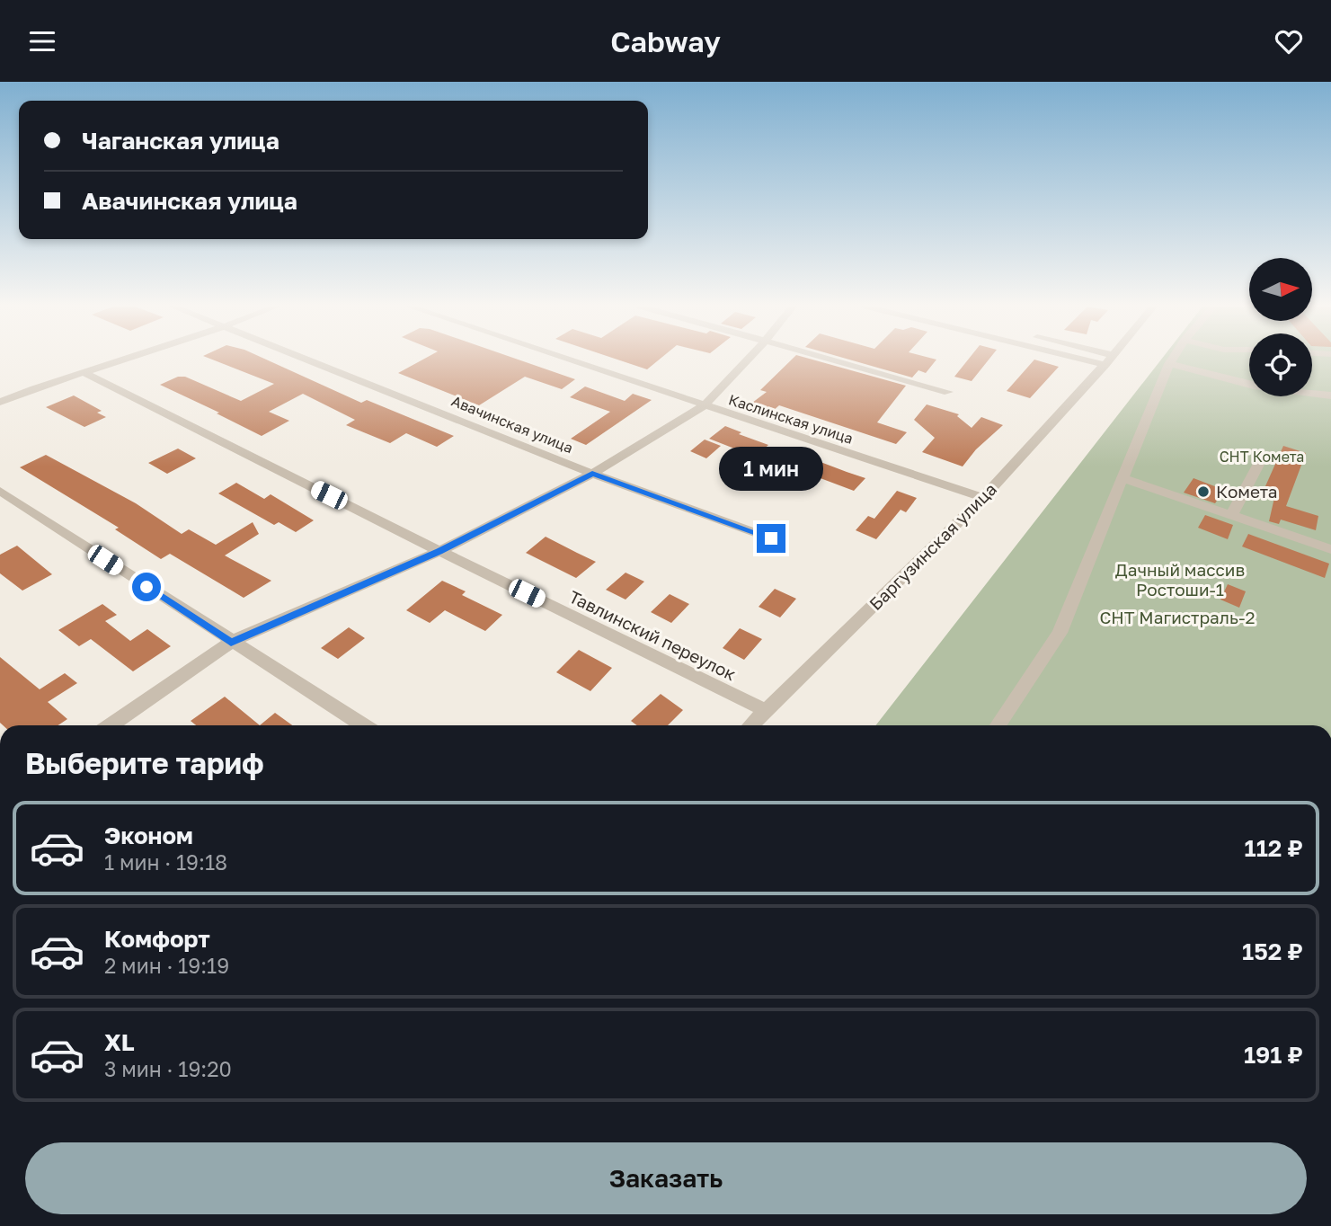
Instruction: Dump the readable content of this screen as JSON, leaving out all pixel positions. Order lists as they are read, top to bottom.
{
  "streets": {
    "street": [
      "Каслинская улица",
      "Авачинская улица",
      "Баргузинская улица",
      "Тавлинский переулок"
    ]
  },
  "crossings": [
    ["Каслинская улица", "Баргузинская улица"],
    ["Баргузинская улица", "Тавлинский переулок"]
  ],
  "parks": ["СНТ Комета", "Дачный массив Ростоши-1", "СНТ Магистраль-2"],
  "places": ["Комета"],
  "north": "right",
  "page": {
    "header": "Cabway",
    "banner": ["Чаганская улица", "Авачинская улица"],
    "bubble": "1 мин",
    "heading": "Выберите тариф",
    "list": [
      {
        "name": "Эконом",
        "note": "1 мин · 19:18",
        "value": "112 ₽"
      },
      {
        "name": "Комфорт",
        "note": "2 мин · 19:19",
        "value": "152 ₽"
      },
      {
        "name": "XL",
        "note": "3 мин · 19:20",
        "value": "191 ₽"
      }
    ],
    "buttons": "Заказать"
  }
}
